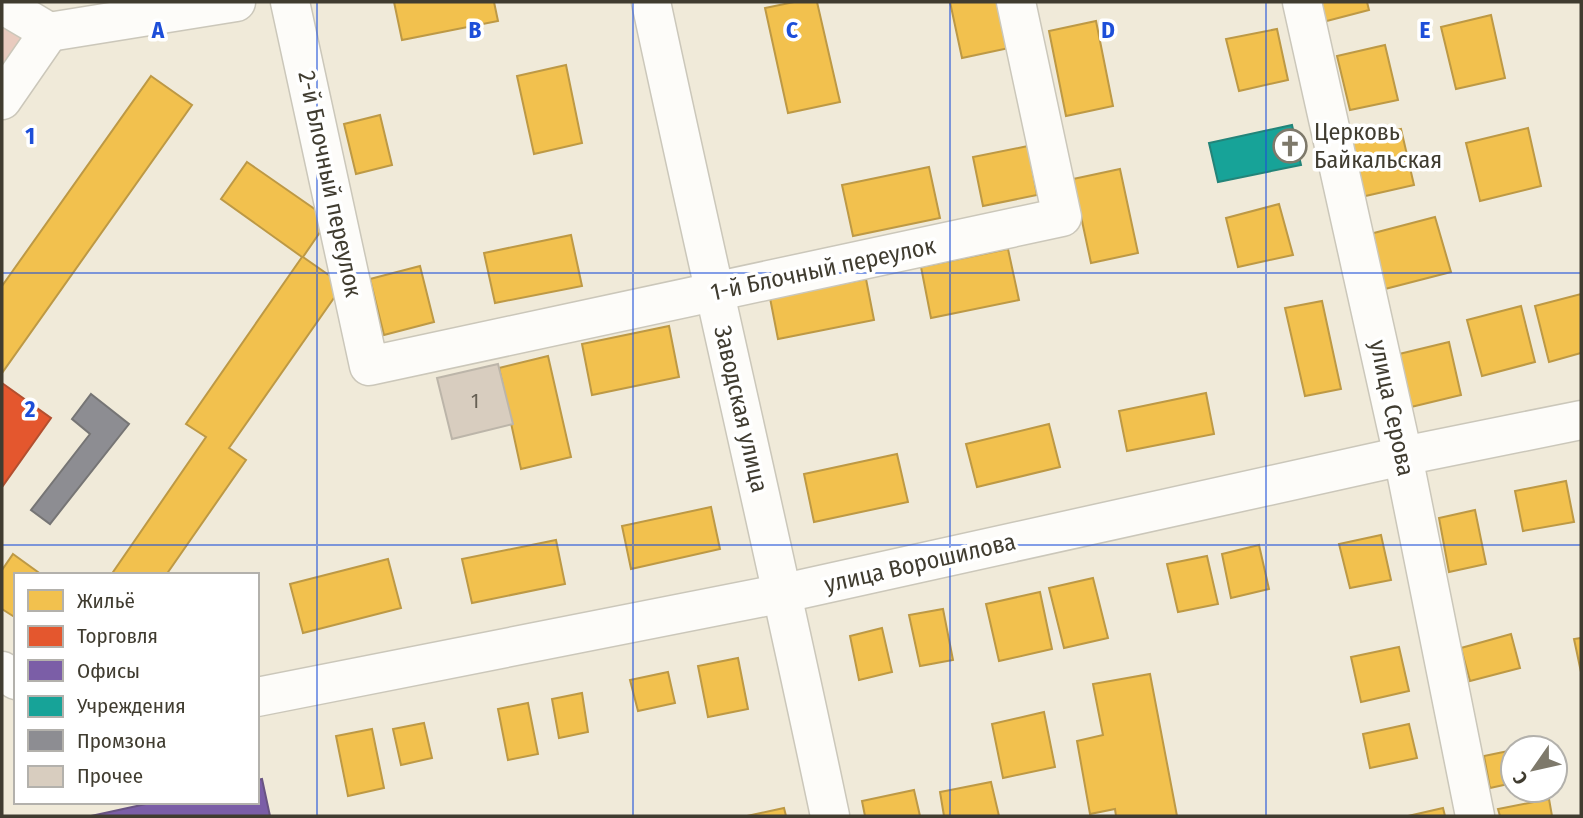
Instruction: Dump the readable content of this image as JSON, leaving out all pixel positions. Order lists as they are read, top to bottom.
{
  "streets": {
    "street": [
      "2-й Блочный переулок",
      "1-й Блочный переулок",
      "улица Серова",
      "Заводская улица",
      "улица Ворошилова"
    ]
  },
  "crossings": [
    ["2-й Блочный переулок", "1-й Блочный переулок"],
    ["1-й Блочный переулок", "Заводская улица"],
    ["улица Серова", "улица Ворошилова"],
    ["Заводская улица", "улица Ворошилова"]
  ],
  "places": {
    "church": ["Церковь Байкальская"]
  },
  "house_numbers": ["1"],
  "legend": [
    "Жильё",
    "Торговля",
    "Офисы",
    "Учреждения",
    "Промзона",
    "Прочее"
  ],
  "north": "bottom left",
  "grid": {
    "columns": [
      "A",
      "B",
      "C",
      "D",
      "E"
    ],
    "rows": ["1", "2"]
  }
}
